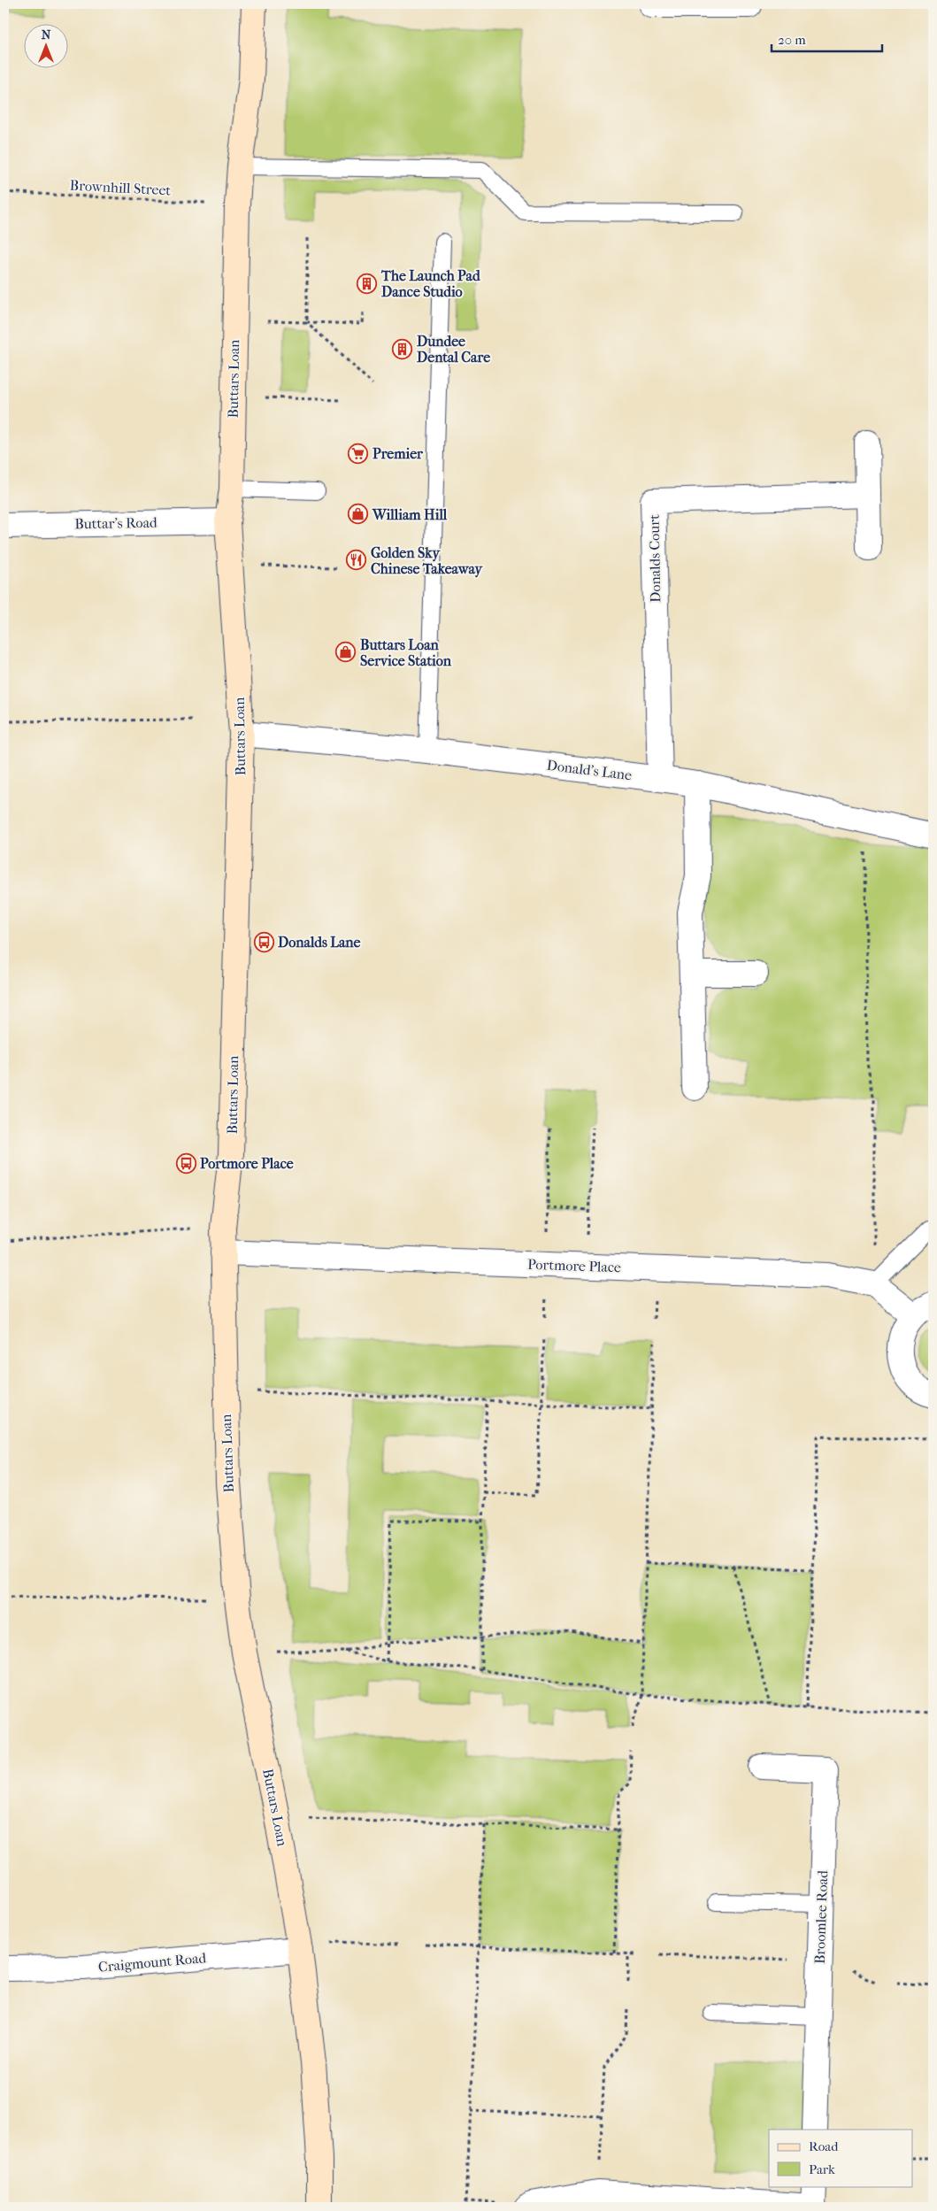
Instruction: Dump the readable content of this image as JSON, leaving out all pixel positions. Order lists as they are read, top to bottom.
{
  "streets": {
    "street": [
      "Buttars Loan",
      "Buttar's Road",
      "Donalds Court",
      "Donald's Lane",
      "Portmore Place",
      "Broomlee Road",
      "Craigmount Road"
    ],
    "path": ["Brownhill Street"]
  },
  "crossings": [
    ["Brownhill Street", "Buttars Loan"],
    ["Buttars Loan", "Buttar's Road"],
    ["Buttars Loan", "Donald's Lane"],
    ["Buttars Loan", "Portmore Place"],
    ["Buttars Loan", "Craigmount Road"],
    ["Donalds Court", "Donald's Lane"]
  ],
  "places": {
    "building": ["The Launch Pad Dance Studio", "Dundee Dental Care"],
    "supermarket": ["Premier"],
    "shop": ["William Hill", "Buttars Loan Service Station"],
    "restaurant": ["Golden Sky Chinese Takeaway"],
    "bus stop": ["Donalds Lane", "Portmore Place"]
  },
  "legend": ["Road", "Park"],
  "scale_bar": "20 m",
  "north": "top"
}
